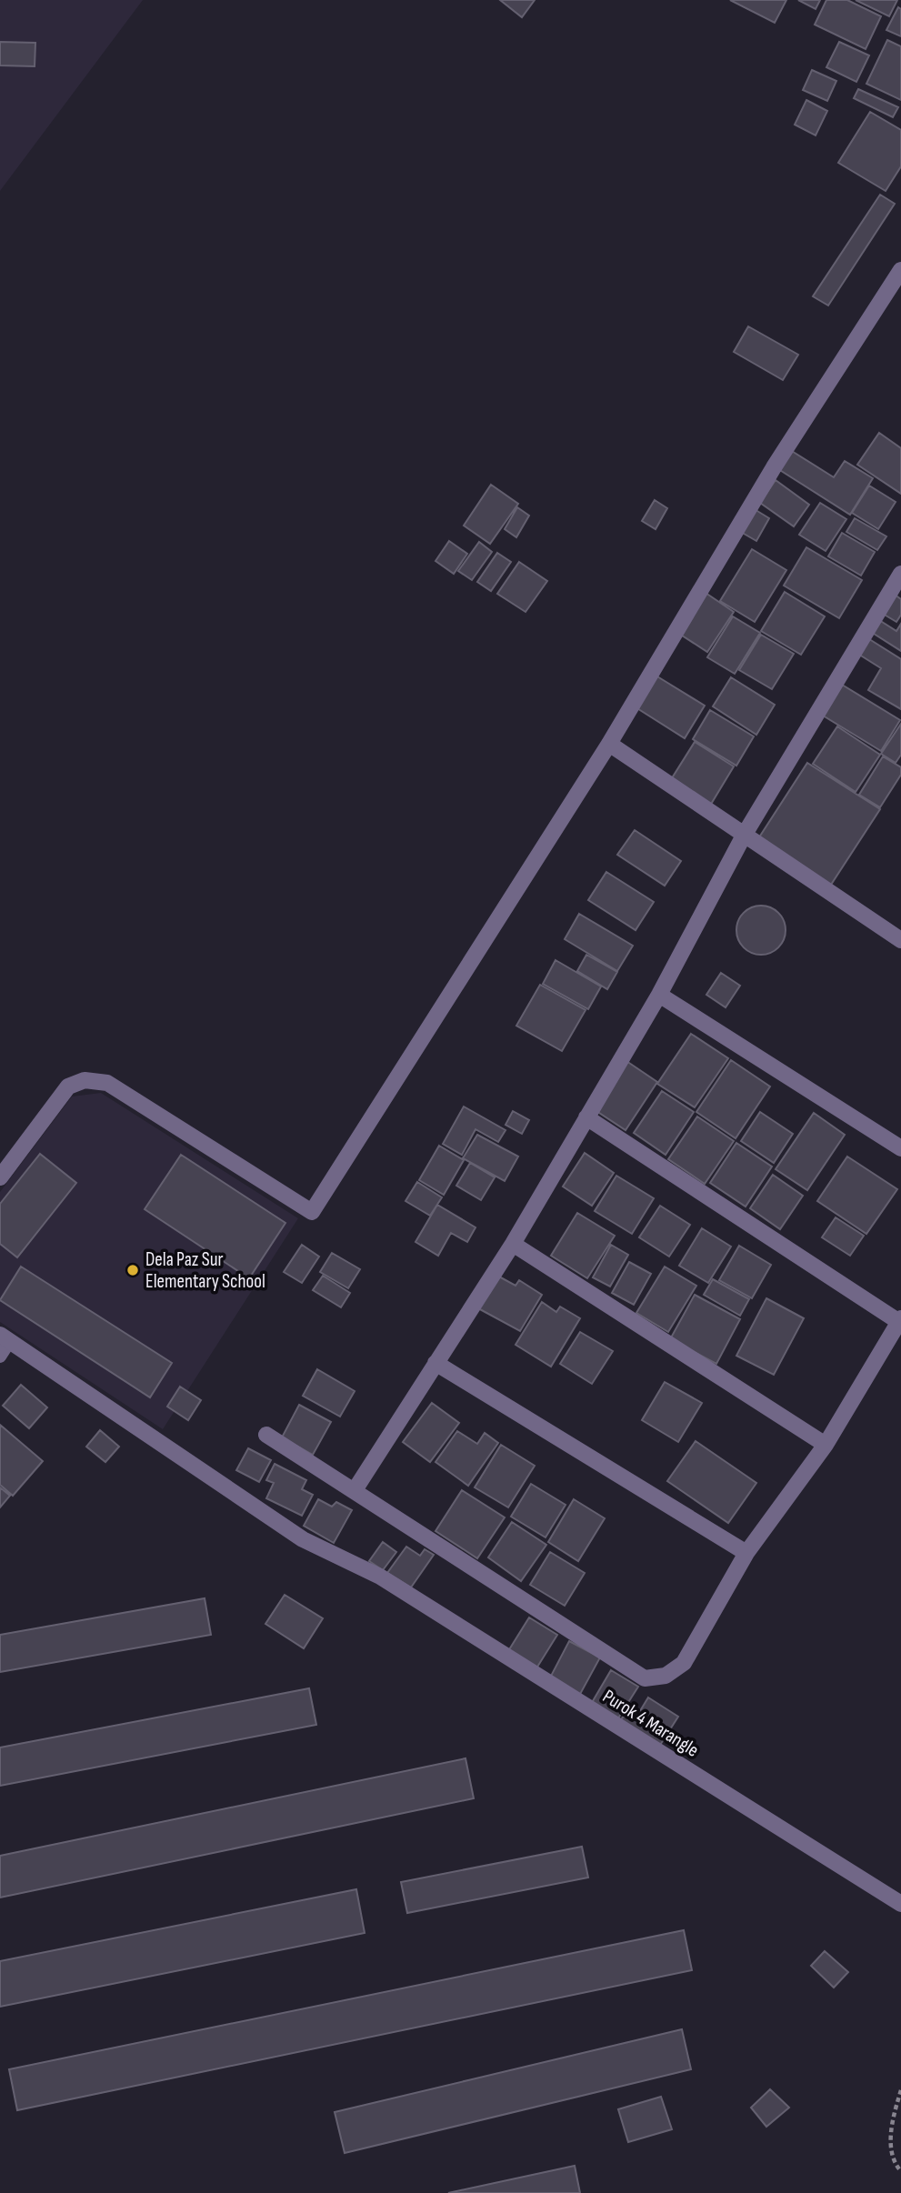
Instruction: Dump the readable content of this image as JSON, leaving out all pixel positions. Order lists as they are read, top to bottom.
{
  "streets": {
    "street": ["Purok 4 Marangle"]
  },
  "places": ["Dela Paz Sur Elementary School"]
}
